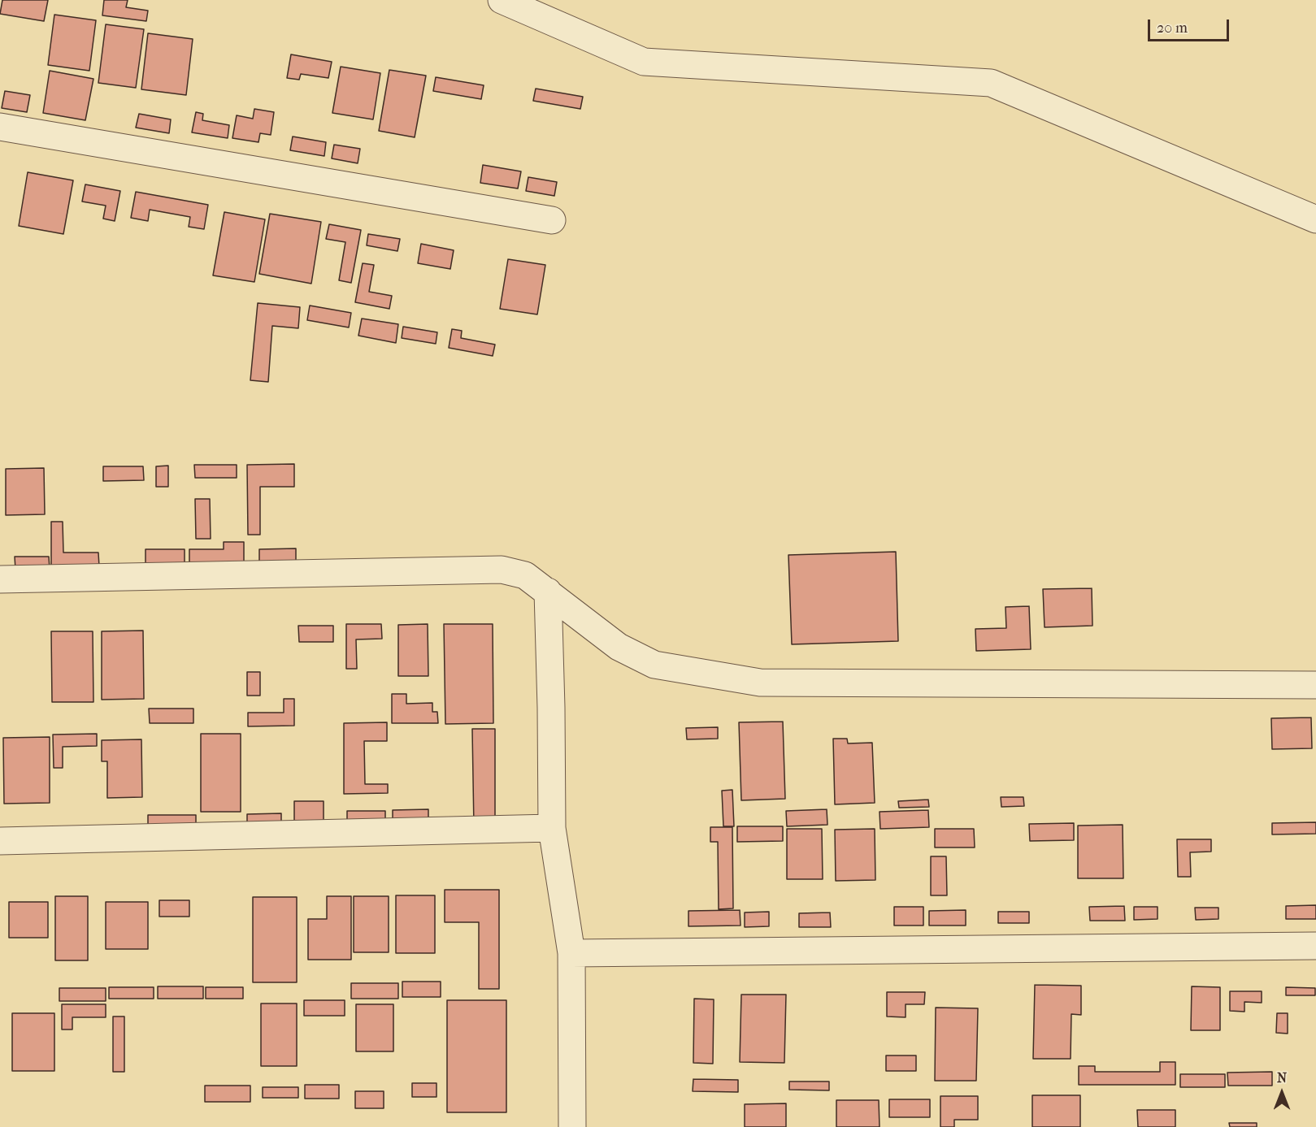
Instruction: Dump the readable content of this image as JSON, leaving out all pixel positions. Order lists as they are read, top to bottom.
{
  "scale_bar": "20 m",
  "north": "top"
}
